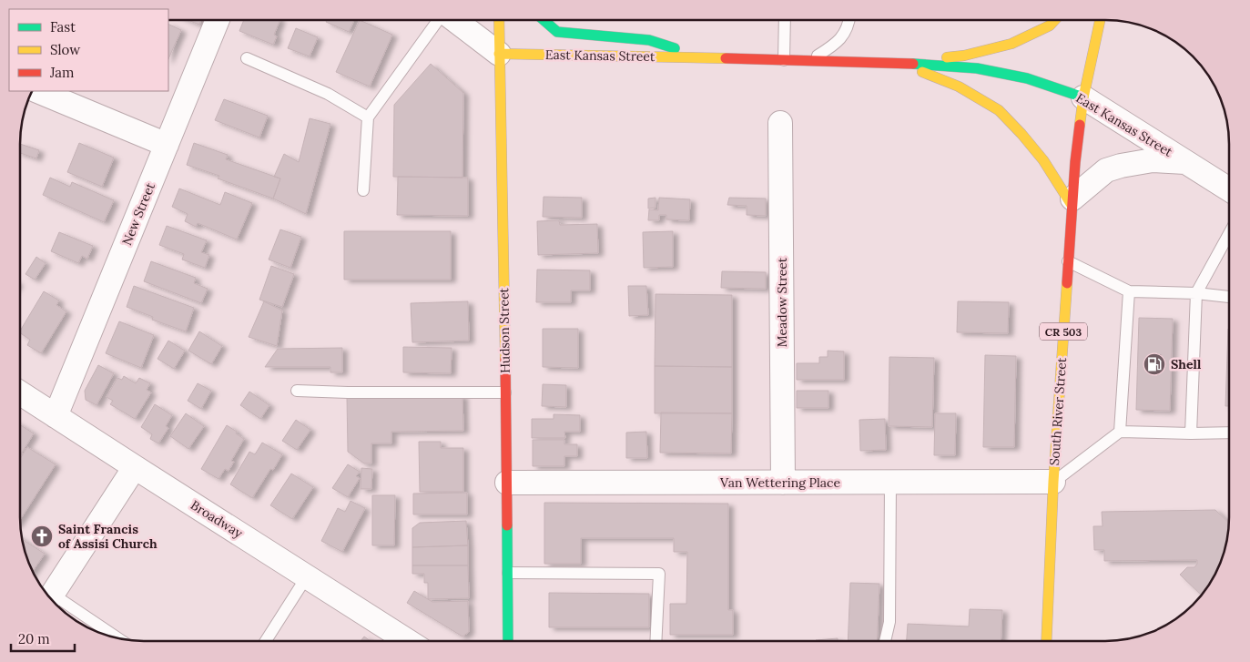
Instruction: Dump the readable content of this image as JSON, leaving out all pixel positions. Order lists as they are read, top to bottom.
{
  "streets": {
    "main road": [
      "East Kansas Street",
      "Hudson Street",
      "CR 503",
      "South River Street"
    ],
    "street": [
      "New Street",
      "Meadow Street",
      "Van Wettering Place",
      "Broadway"
    ]
  },
  "crossings": [
    ["East Kansas Street", "Hudson Street"],
    ["East Kansas Street", "South River Street"],
    ["New Street", "Broadway"],
    ["Meadow Street", "Van Wettering Place"],
    ["Hudson Street", "Van Wettering Place"],
    ["South River Street", "Van Wettering Place"]
  ],
  "places": {
    "fuel station": ["Shell"],
    "church": ["Saint Francis of Assisi Church"]
  },
  "legend": ["Fast", "Slow", "Jam"],
  "scale_bar": "20 m"
}
